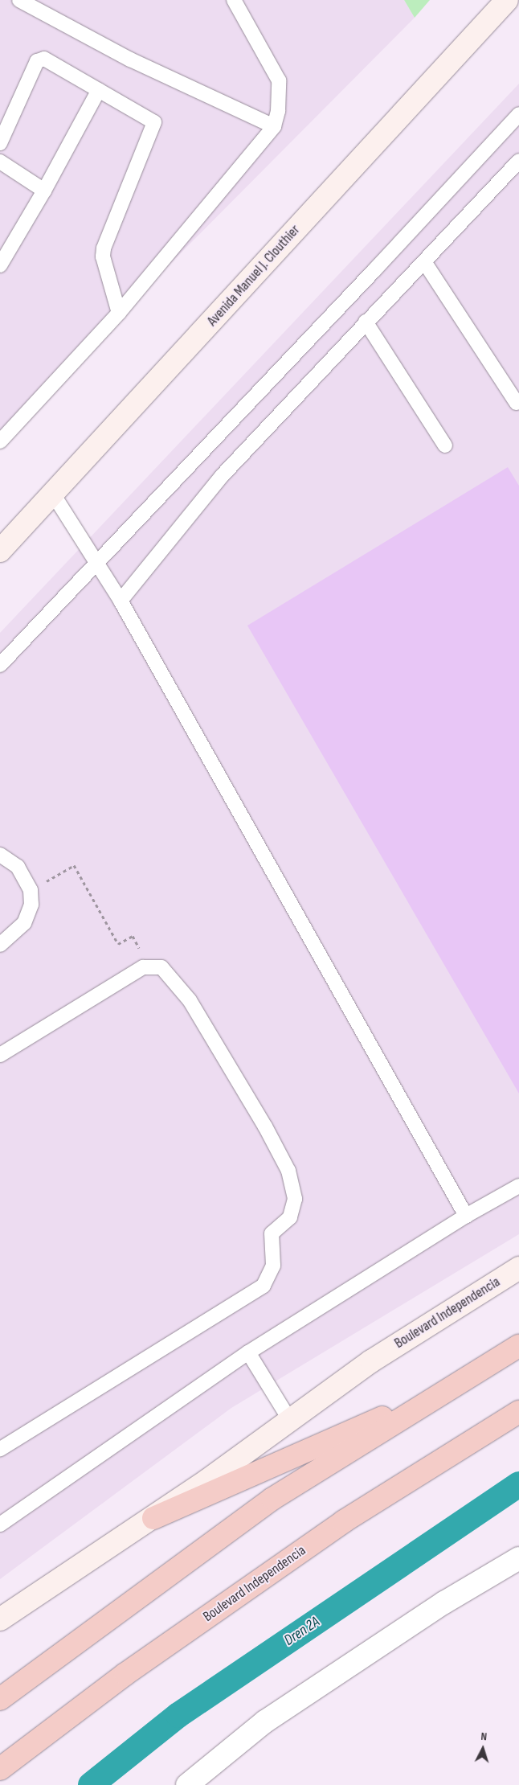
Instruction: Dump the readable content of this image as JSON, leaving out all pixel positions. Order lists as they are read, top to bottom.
{
  "streets": {
    "highway": ["Boulevard Independencia"],
    "main road": ["Avenida Manuel J. Clouthier"]
  },
  "water": ["Dren 2A"],
  "north": "top"
}
